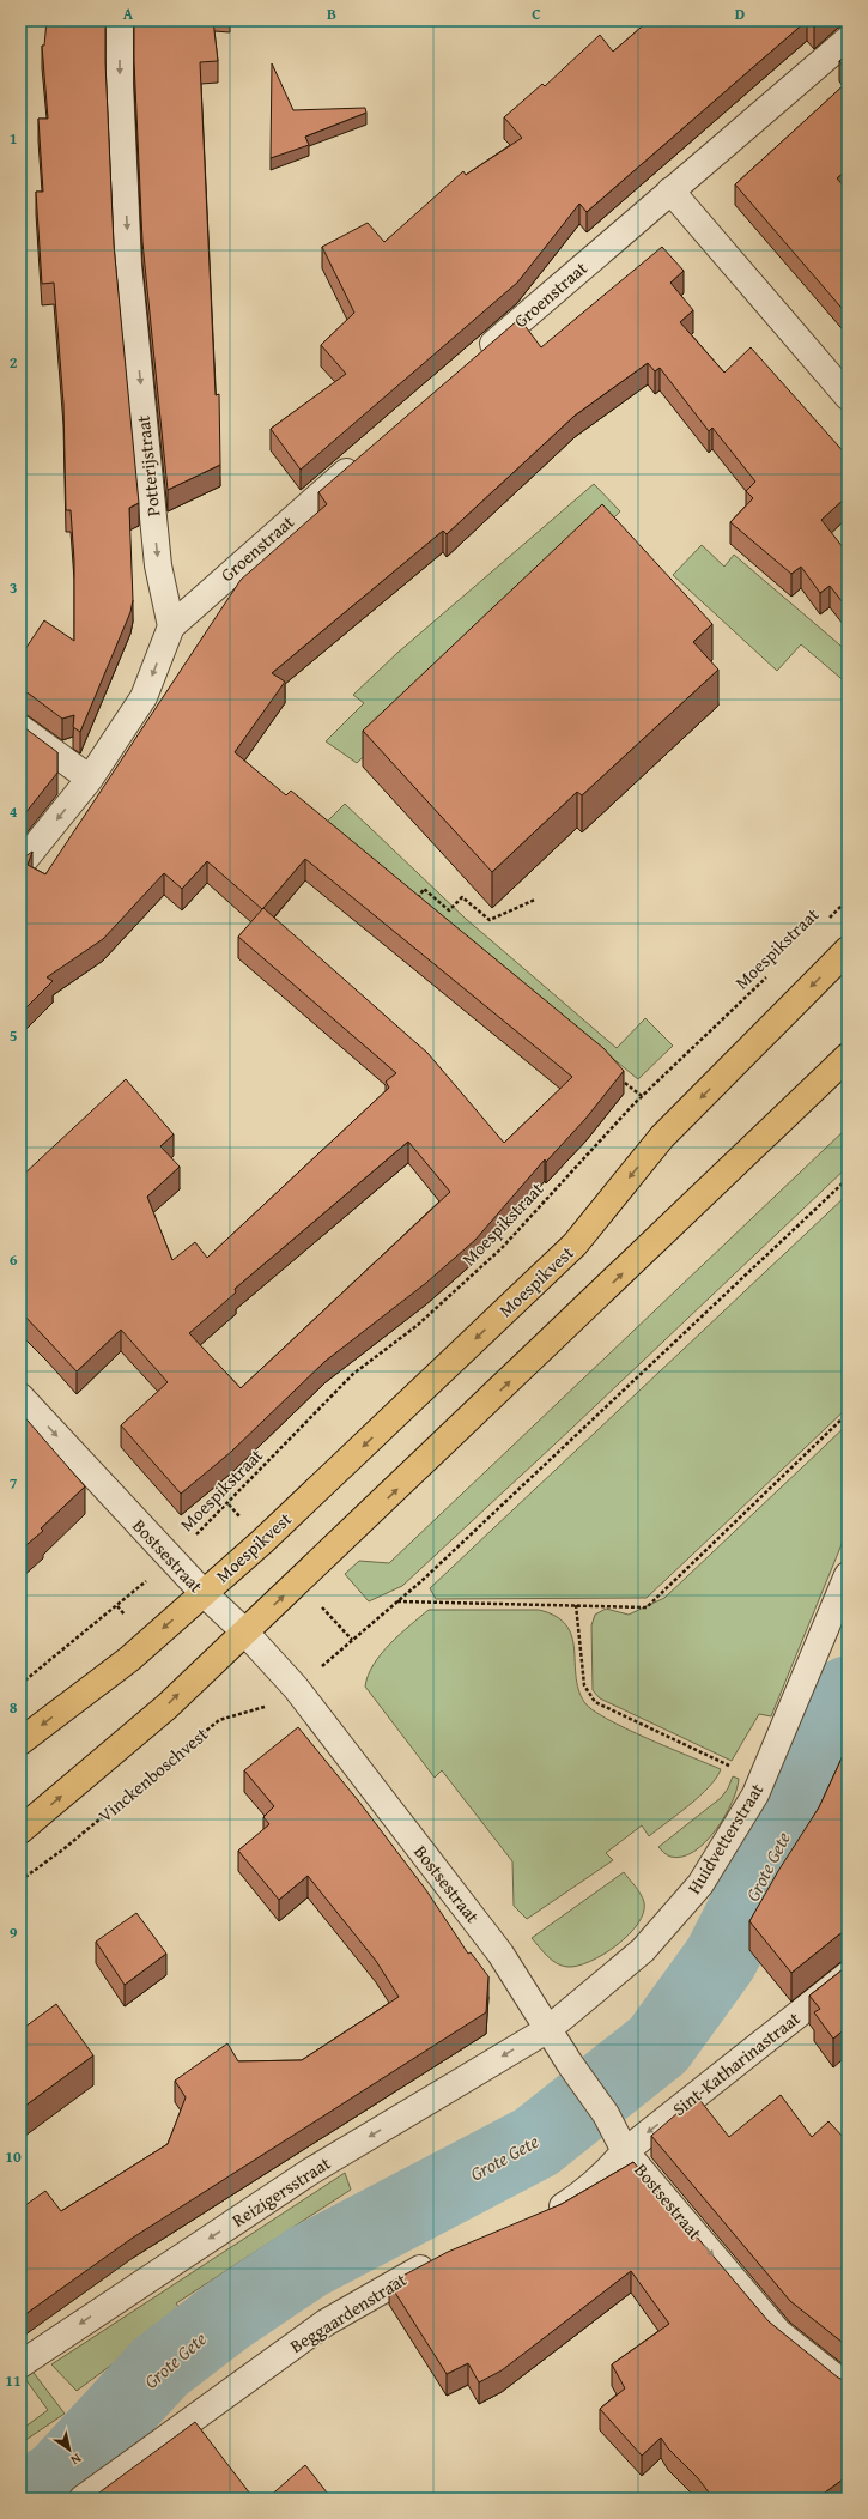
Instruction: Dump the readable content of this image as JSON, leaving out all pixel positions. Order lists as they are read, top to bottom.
{
  "streets": {
    "main road": ["Moespikvest"],
    "street": [
      "Groenstraat",
      "Potterijstraat",
      "Bostsestraat",
      "Huidvetterstraat",
      "Sint-Katharinastraat",
      "Reizigersstraat",
      "Beggaardenstraat"
    ],
    "path": ["Moespikstraat", "Vinckenboschvest"]
  },
  "crossings": [
    ["Groenstraat", "Potterijstraat"],
    ["Moespikstraat", "Bostsestraat"],
    ["Moespikvest", "Bostsestraat"],
    ["Bostsestraat", "Vinckenboschvest"],
    ["Bostsestraat", "Huidvetterstraat"],
    ["Bostsestraat", "Sint-Katharinastraat"],
    ["Bostsestraat", "Reizigersstraat"],
    ["Huidvetterstraat", "Reizigersstraat"]
  ],
  "one_way": [
    "Potterijstraat",
    "Bostsestraat",
    "Sint-Katharinastraat",
    "Reizigersstraat"
  ],
  "water": ["Grote Gete"],
  "north": "bottom right",
  "grid": {
    "columns": [
      "A",
      "B",
      "C",
      "D"
    ],
    "rows": [
      "1",
      "2",
      "3",
      "4",
      "5",
      "6",
      "7",
      "8",
      "9",
      "10",
      "11"
    ]
  }
}
